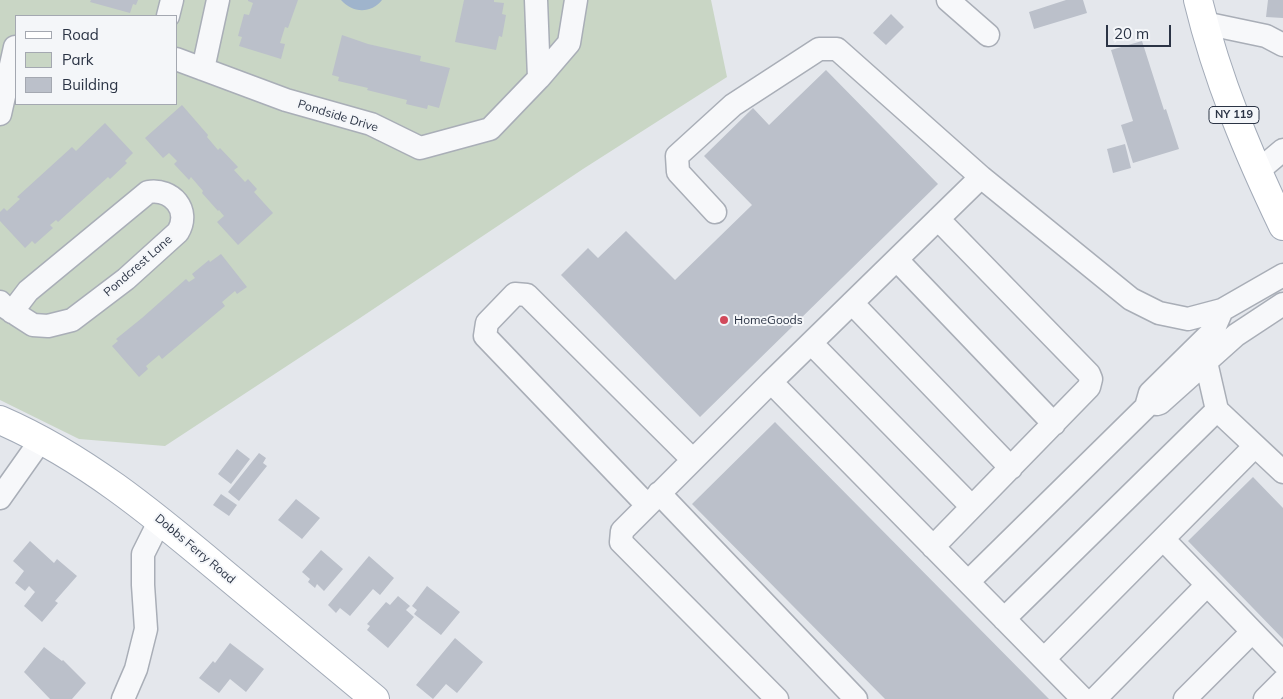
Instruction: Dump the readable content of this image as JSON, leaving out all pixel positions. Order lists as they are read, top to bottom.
{
  "streets": {
    "main road": ["NY 119", "Dobbs Ferry Road"],
    "street": ["Pondside Drive", "Pondcrest Lane"]
  },
  "places": ["HomeGoods"],
  "legend": ["Road", "Park", "Building"],
  "scale_bar": "20 m"
}
